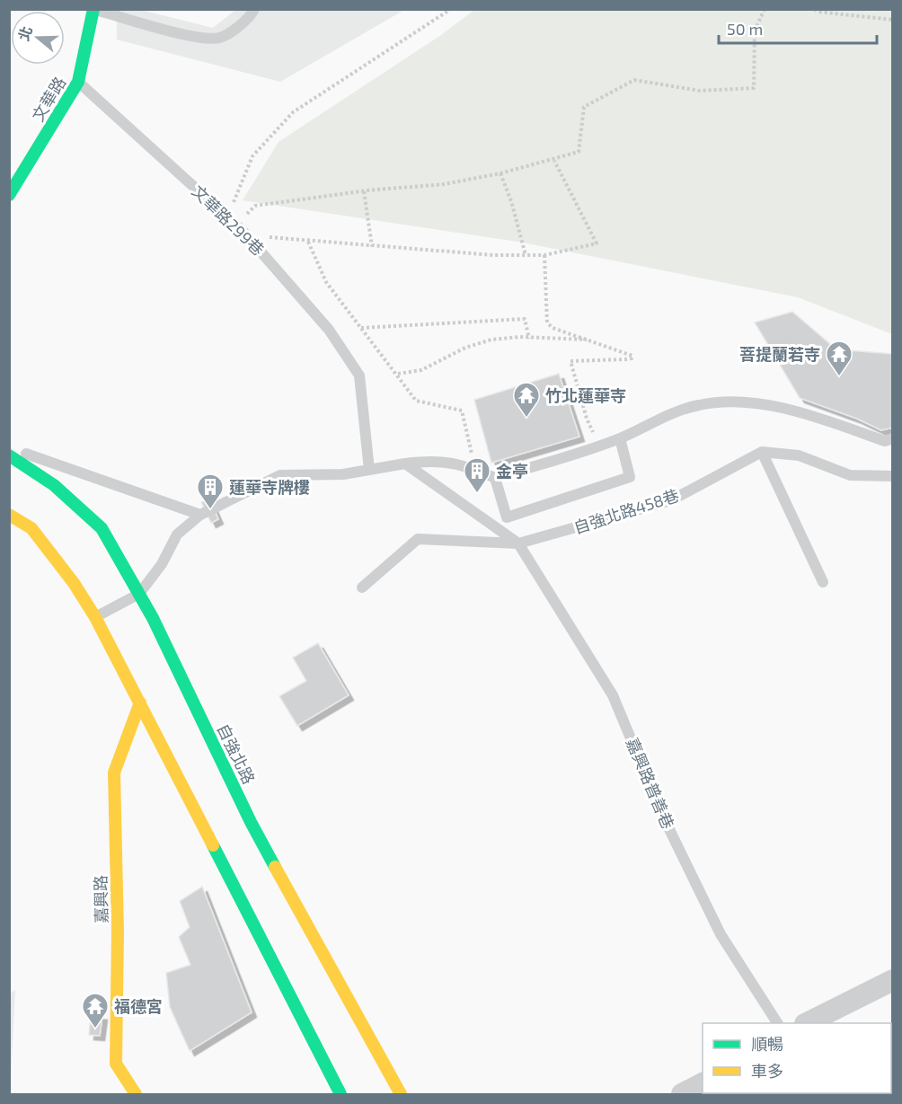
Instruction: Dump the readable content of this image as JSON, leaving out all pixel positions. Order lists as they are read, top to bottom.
{
  "streets": {
    "main road": ["文華路", "自強北路", "嘉興路"],
    "lane": ["文華路299巷", "自強北路458巷", "嘉興路普善巷"]
  },
  "crossings": [
    ["文華路", "文華路299巷"],
    ["自強北路458巷", "嘉興路普善巷"]
  ],
  "places": {
    "temple": ["菩提蘭若寺", "竹北蓮華寺", "福德宮"],
    "building": ["金亭", "蓮華寺牌樓"]
  },
  "legend": ["順暢", "車多"],
  "scale_bar": "50 m",
  "north": "left"
}
